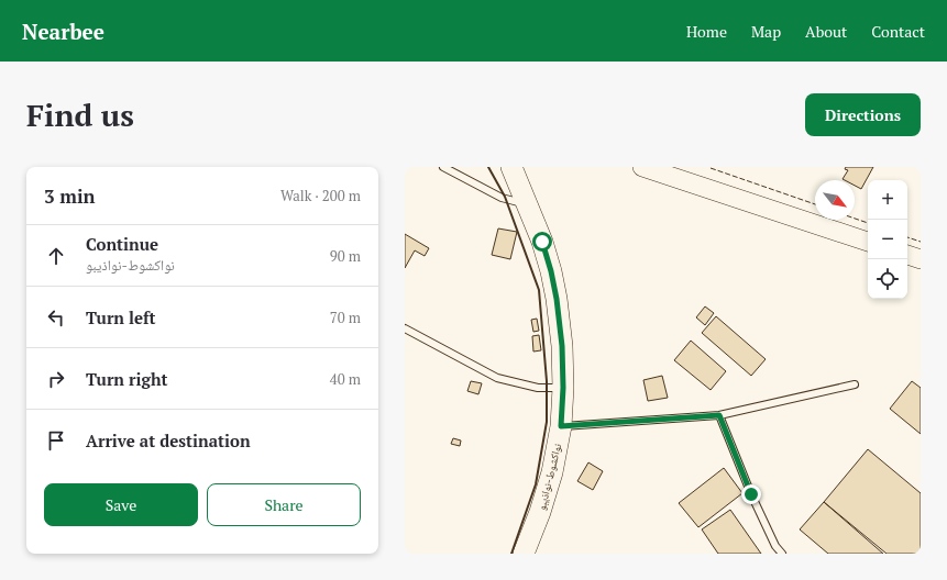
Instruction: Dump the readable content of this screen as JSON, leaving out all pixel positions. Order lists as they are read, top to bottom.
{
  "streets": {
    "main road": ["نواكشوط-نواذيبو"]
  },
  "north": "bottom right",
  "page": {
    "header": "Nearbee",
    "nav": [
      "Home",
      "Map",
      "About",
      "Contact"
    ],
    "buttons": [
      "Directions",
      ["Save", "Share"]
    ],
    "title": "Find us",
    "heading": ["3 min", "Walk · 200 m"],
    "map_buttons": ["+", "−"],
    "list": [
      ["Continue", "نواكشوط-نواذيبو", "90 m"],
      ["Turn left", "70 m"],
      ["Turn right", "40 m"],
      "Arrive at destination"
    ]
  }
}
